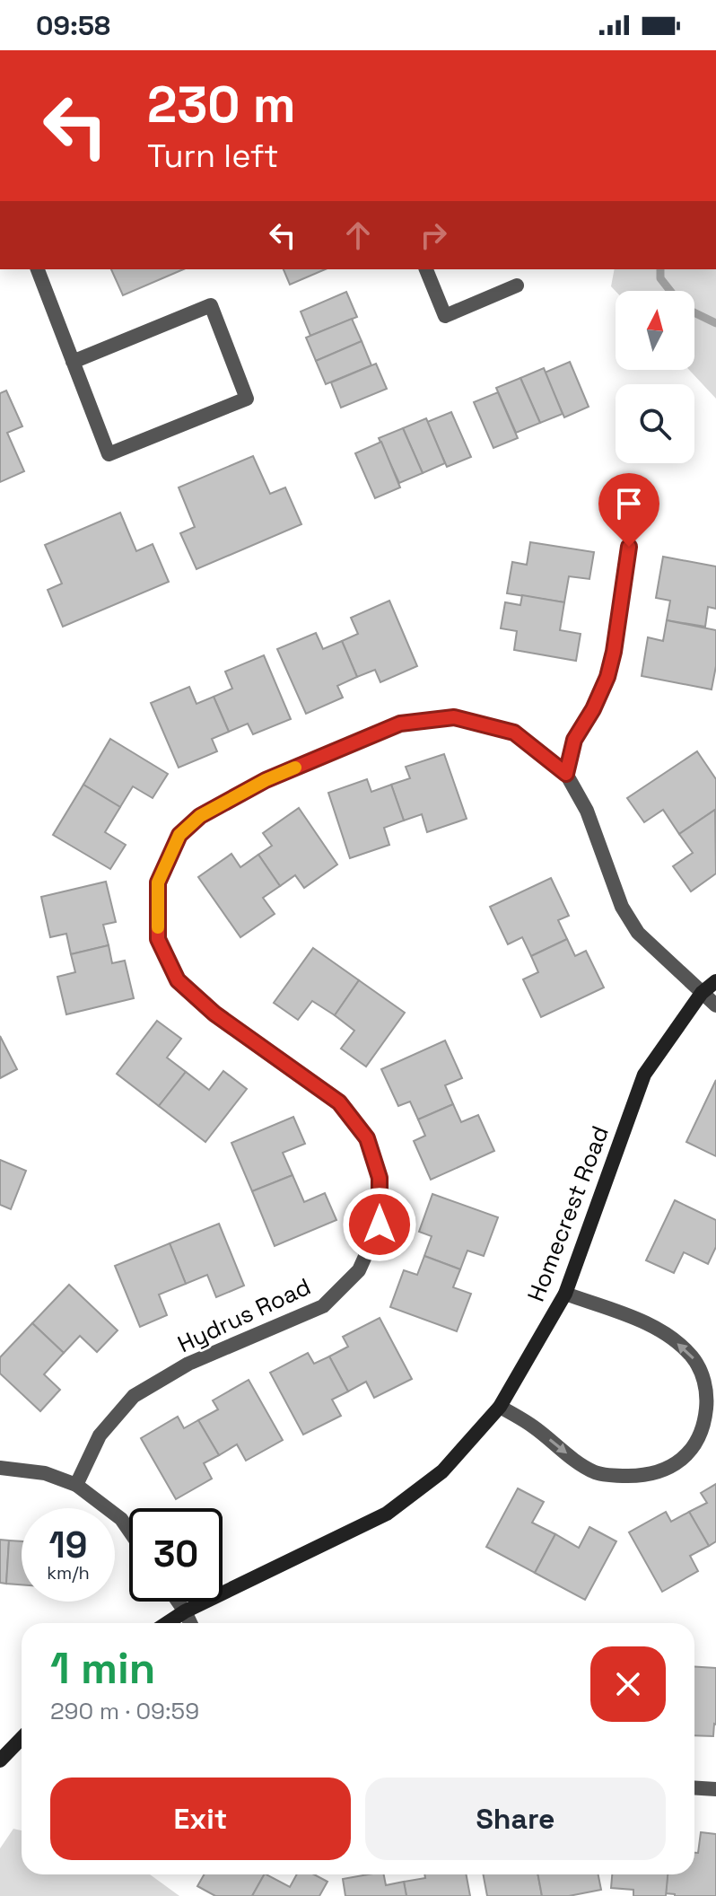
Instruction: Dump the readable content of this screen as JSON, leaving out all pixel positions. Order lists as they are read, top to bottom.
{
  "streets": {
    "street": ["Homecrest Road", "Hydrus Road"]
  },
  "crossings": [
    ["Homecrest Road", "Hydrus Road"]
  ],
  "north": "top",
  "page": {
    "status": "09:58",
    "turn": ["230 m", "Turn left"],
    "speed": "19 km/h",
    "limit": "30",
    "heading": ["1 min", "290 m · 09:59"],
    "buttons": ["Exit", "Share"]
  }
}
